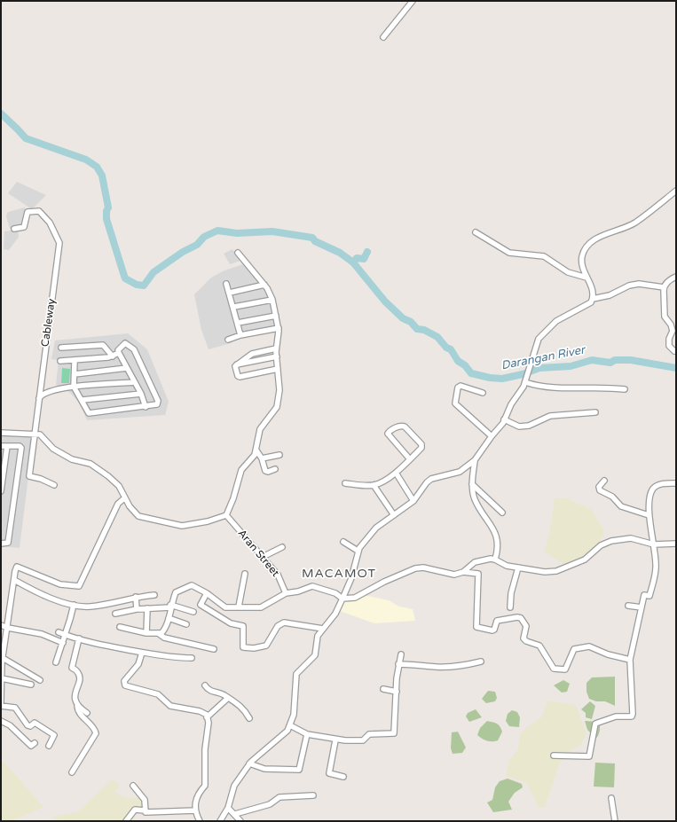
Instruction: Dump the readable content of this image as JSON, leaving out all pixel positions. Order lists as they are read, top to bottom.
{
  "streets": {
    "street": ["Cableway", "Aran Street"]
  },
  "districts": ["MACAMOT"],
  "water": ["Darangan River"]
}
